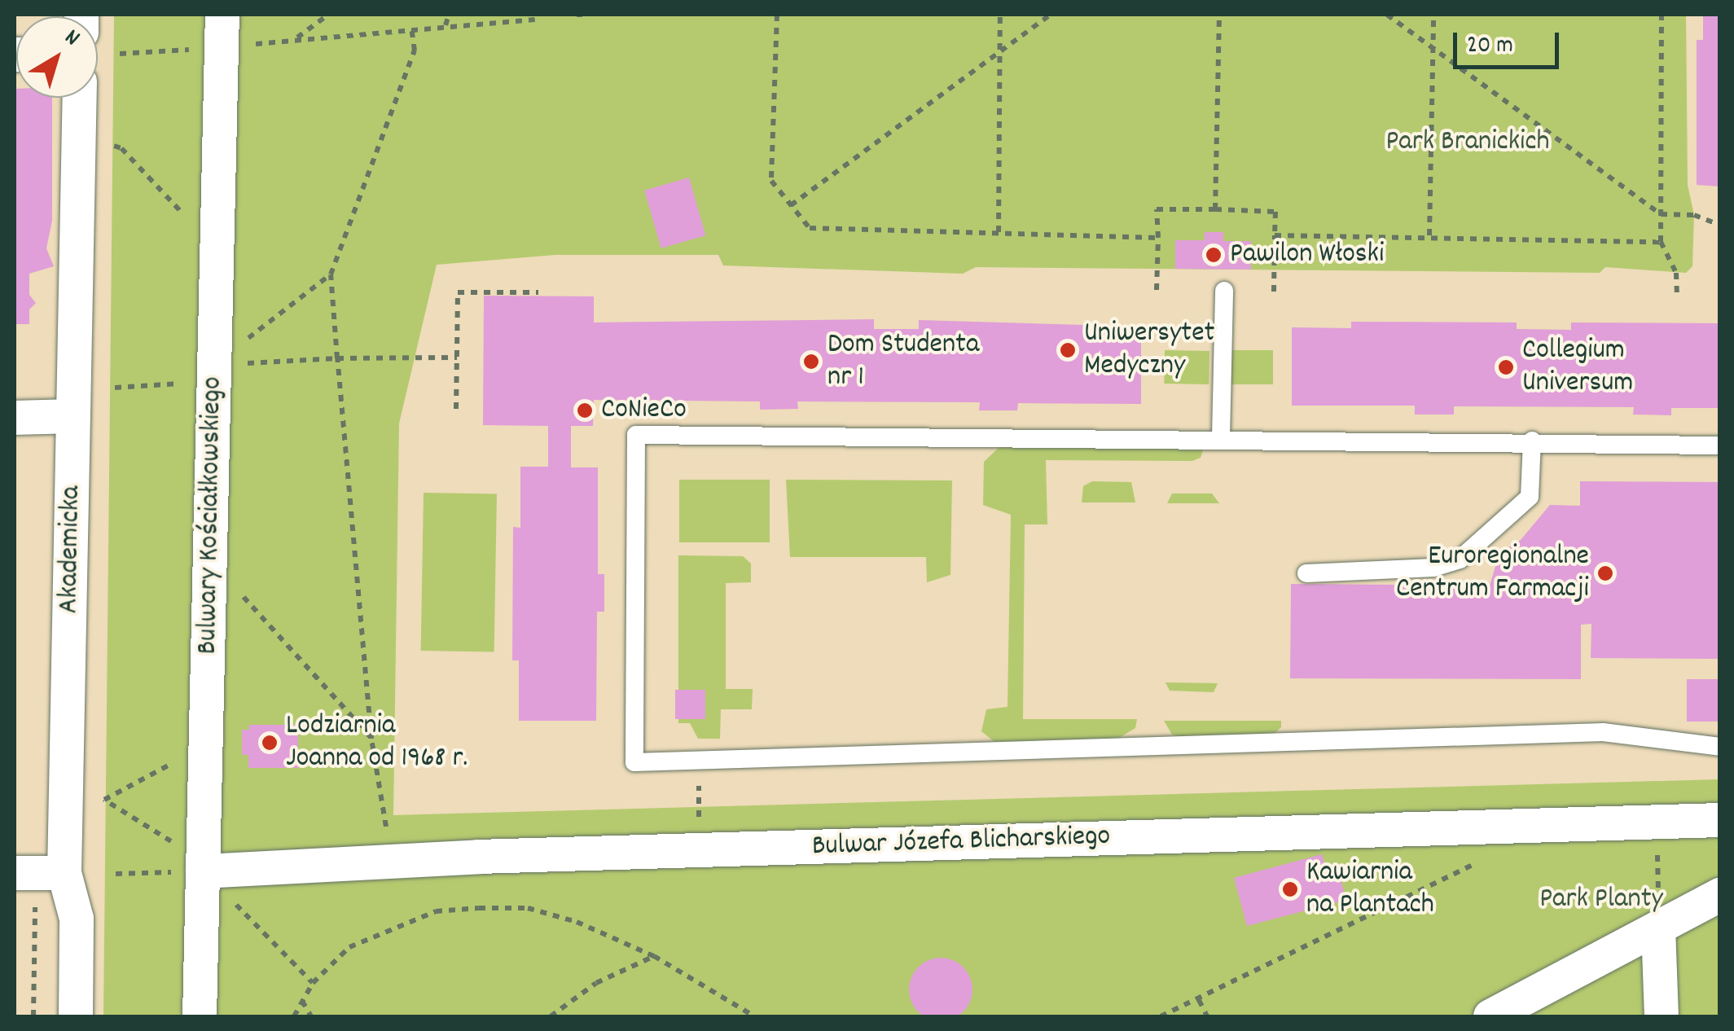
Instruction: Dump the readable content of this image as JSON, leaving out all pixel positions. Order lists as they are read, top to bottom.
{
  "streets": {
    "street": ["Bulwary Kościałkowskiego", "Akademicka", "Bulwar Józefa Blicharskiego"]
  },
  "crossings": [
    ["Bulwary Kościałkowskiego", "Bulwar Józefa Blicharskiego"]
  ],
  "parks": ["Park Branickich", "Park Planty"],
  "places": [
    "Pawilon Włoski",
    "Uniwersytet Medyczny",
    "Dom Studenta nr 1",
    "Collegium Universum",
    "CoNieCo",
    "Euroregionalne Centrum Farmacji",
    "Lodziarnia Joanna od 1968 r.",
    "Kawiarnia na Plantach"
  ],
  "scale_bar": "20 m",
  "north": "top right"
}
